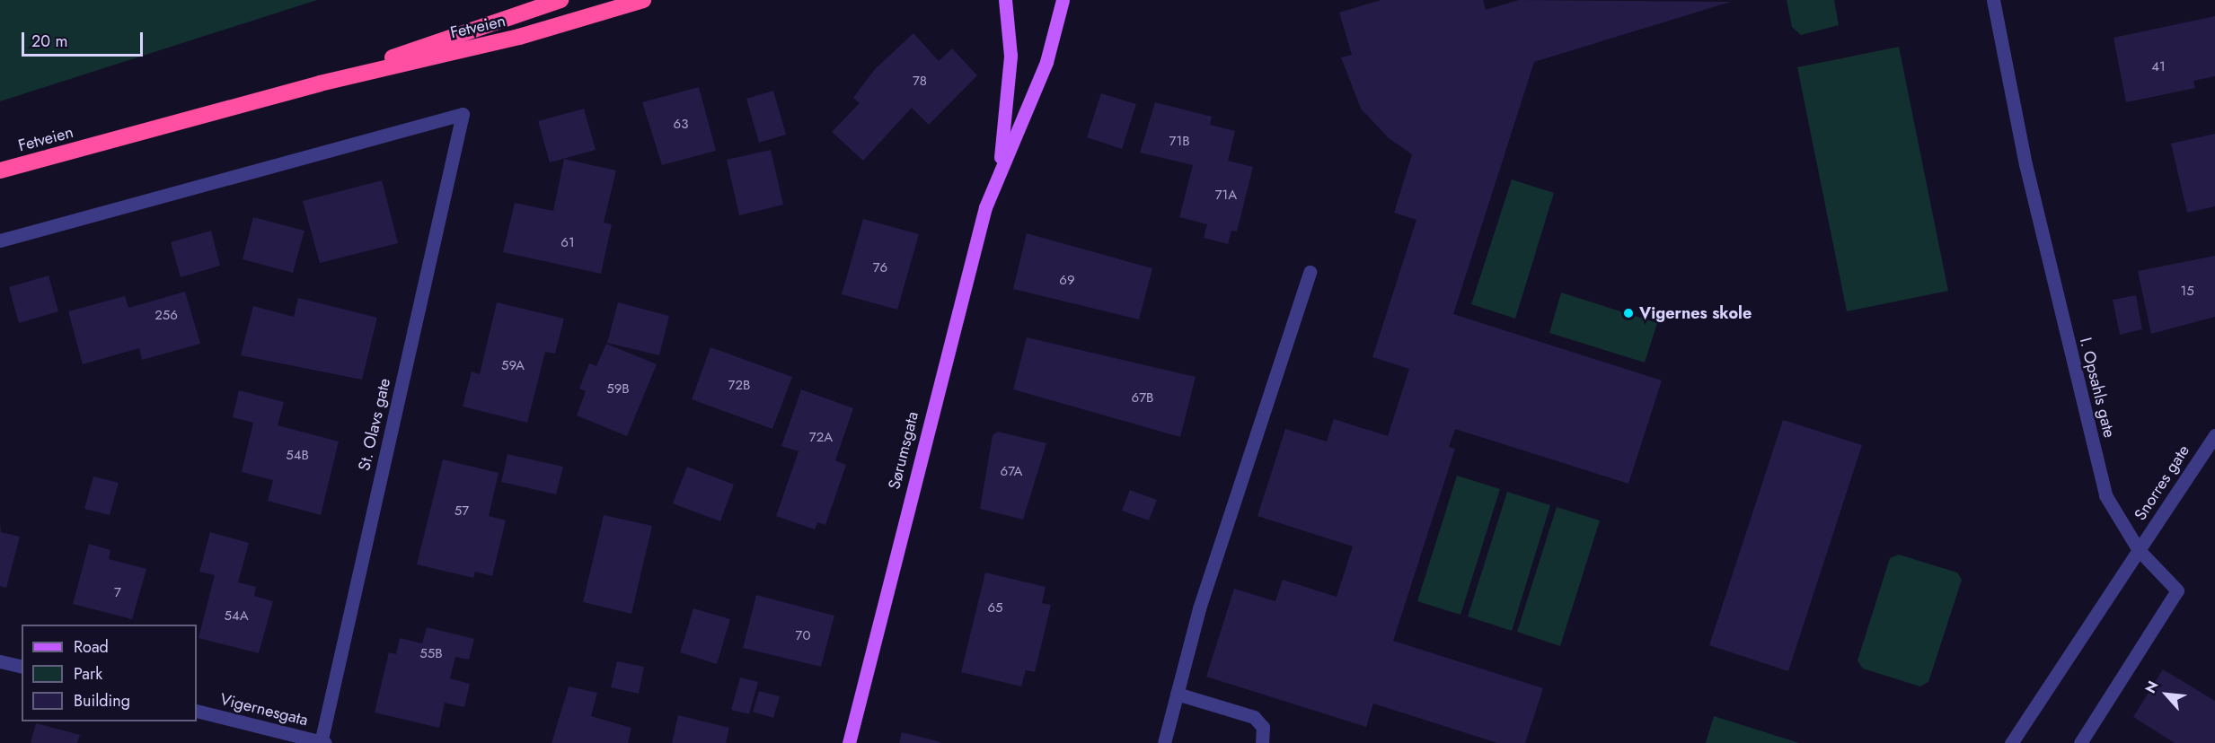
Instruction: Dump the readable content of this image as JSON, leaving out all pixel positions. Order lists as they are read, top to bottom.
{
  "streets": {
    "highway": ["Fetveien"],
    "main road": ["Sørumsgata"],
    "street": [
      "I. Opsahls gate",
      "St. Olavs gate",
      "Snorres gate",
      "Vigernesgata"
    ]
  },
  "crossings": [
    ["I. Opsahls gate", "Snorres gate"],
    ["St. Olavs gate", "Vigernesgata"]
  ],
  "places": ["Vigernes skole"],
  "house_numbers": [
    "41",
    "78",
    "63",
    "71B",
    "71A",
    "61",
    "76",
    "69",
    "15",
    "256",
    "59A",
    "72B",
    "59B",
    "67B",
    "72A",
    "54B",
    "67A",
    "57",
    "7",
    "65",
    "54A",
    "70",
    "55B"
  ],
  "legend": ["Road", "Park", "Building"],
  "scale_bar": "20 m",
  "north": "top left"
}
